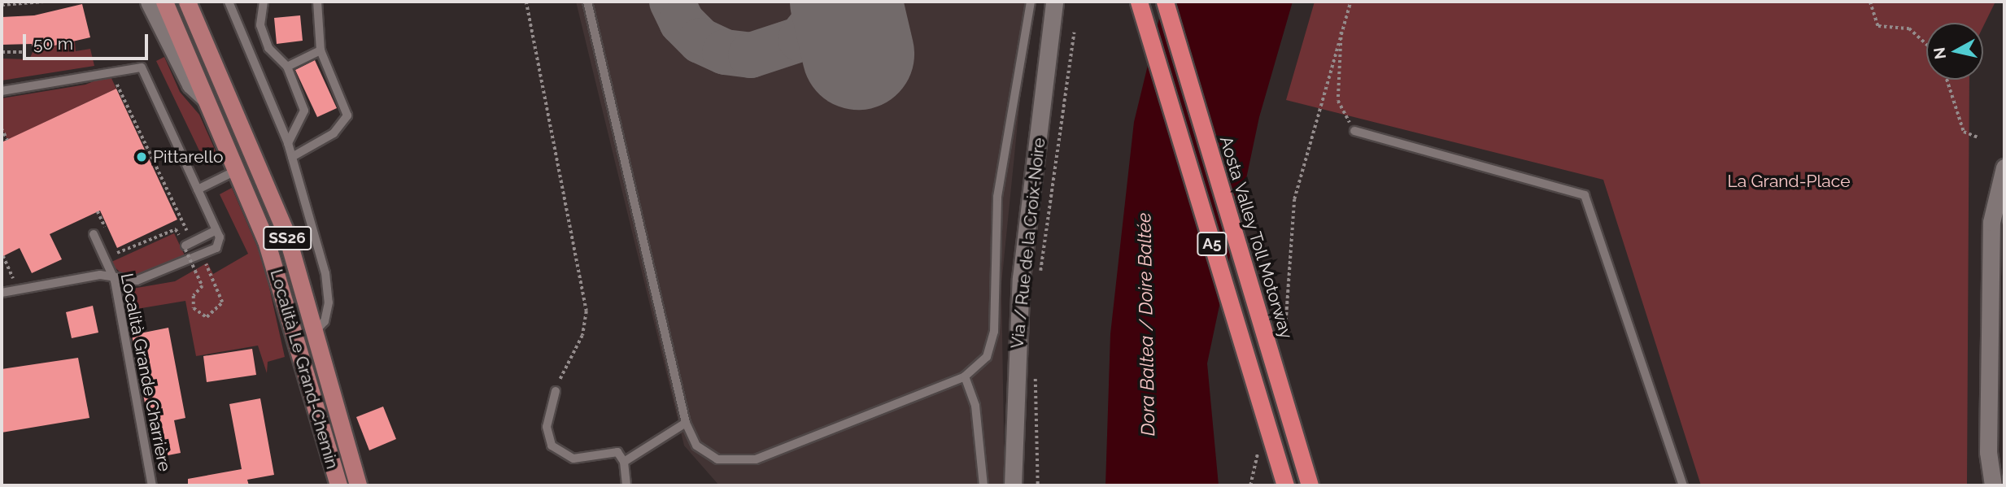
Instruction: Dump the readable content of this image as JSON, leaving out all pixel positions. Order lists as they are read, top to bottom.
{
  "streets": {
    "highway": ["Aosta Valley Toll Motorway", "A5"],
    "main road": ["SS26", "Località Le Grand-Chemin"],
    "street": ["Via / Rue de la Croix-Noire"],
    "lane": ["Località Grande Charrière"]
  },
  "water": ["Dora Baltea / Doire Baltée"],
  "parks": ["La Grand-Place"],
  "places": ["Pittarello"],
  "scale_bar": "50 m",
  "north": "left"
}
